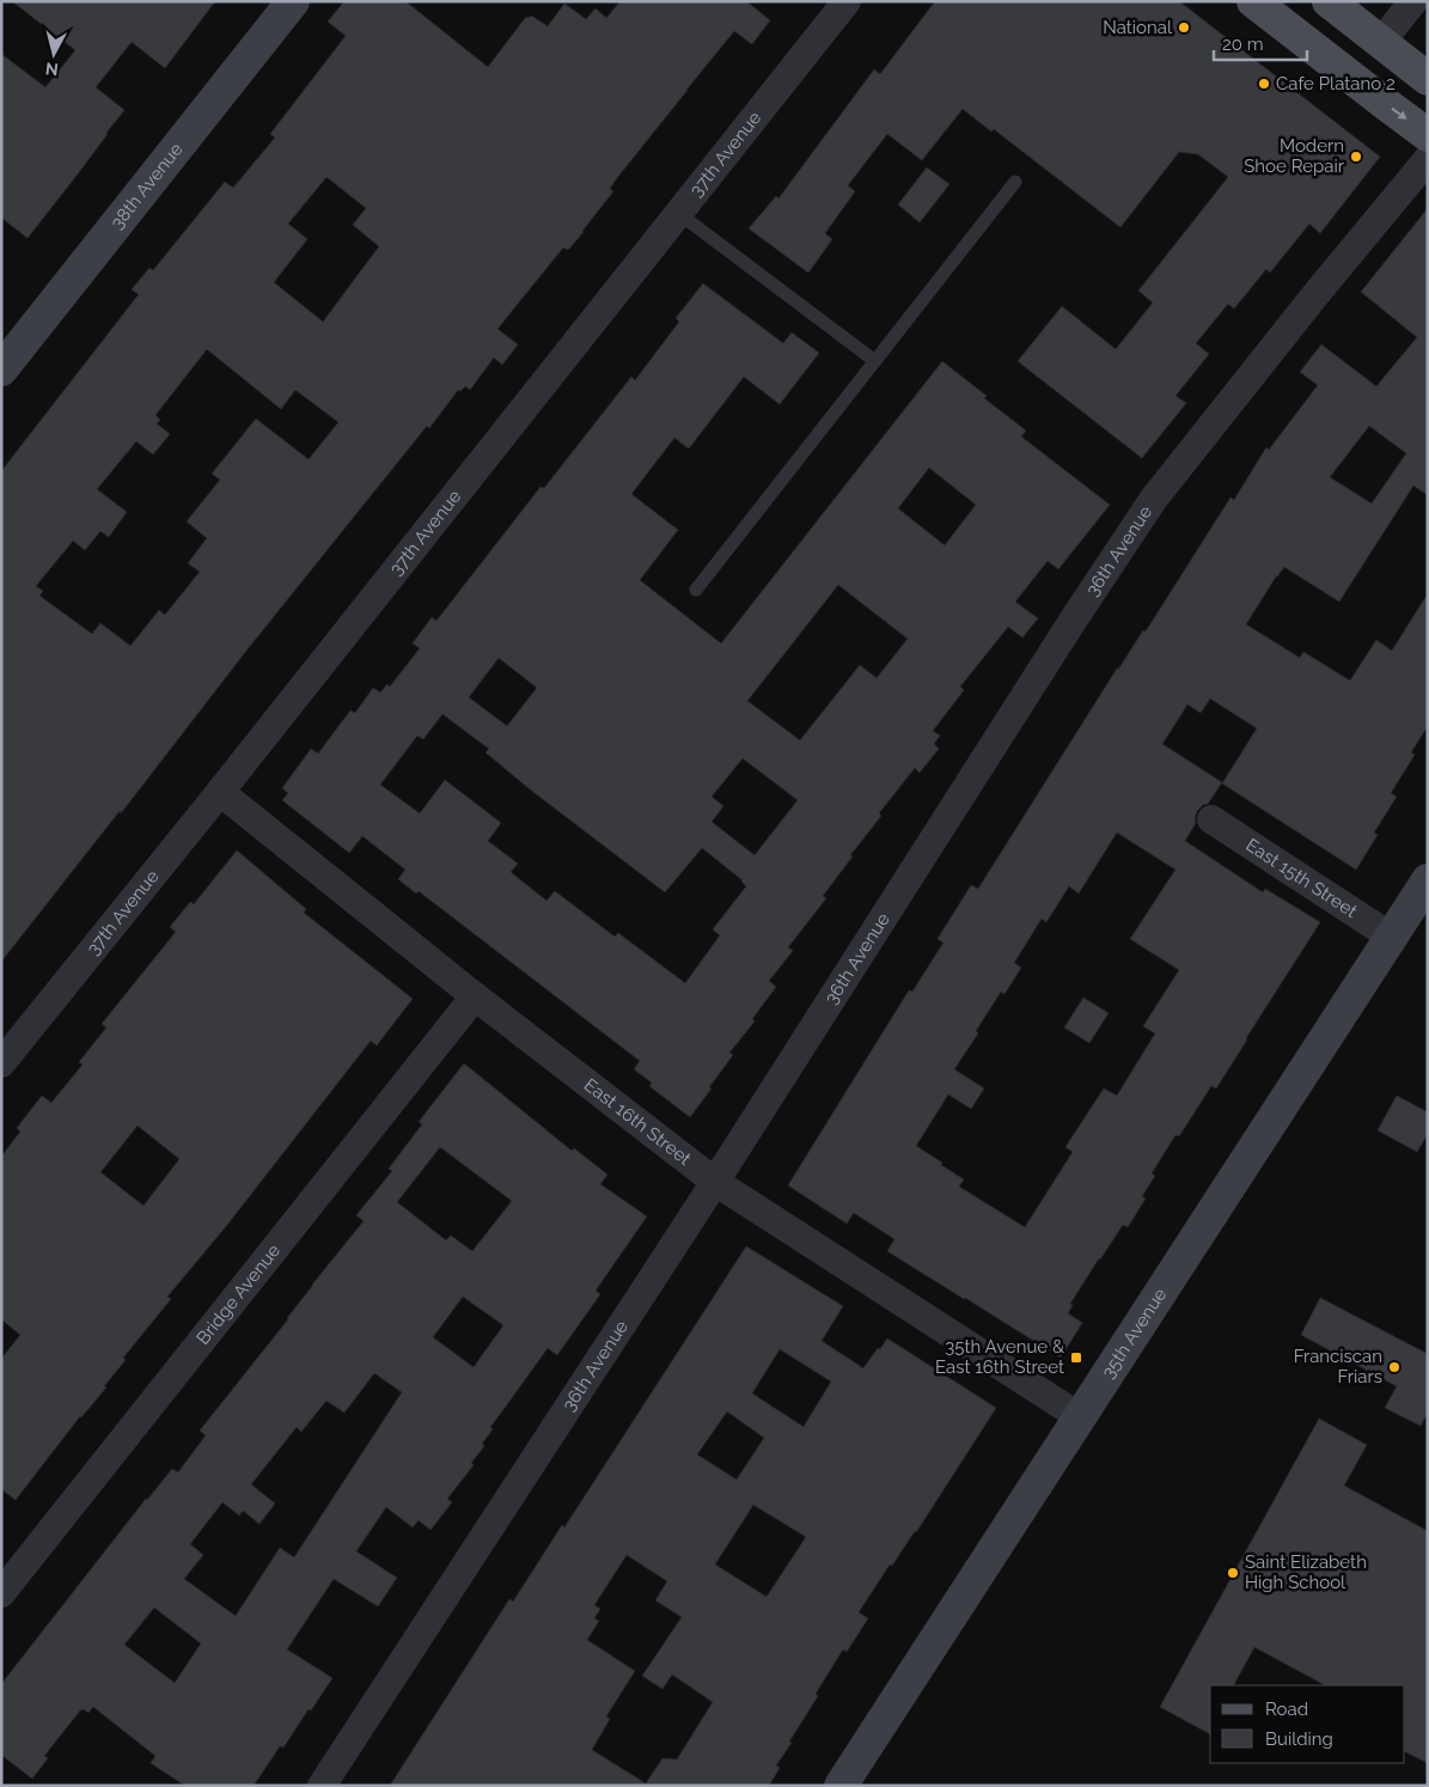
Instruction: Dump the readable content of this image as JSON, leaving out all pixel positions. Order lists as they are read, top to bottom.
{
  "streets": {
    "main road": ["38th Avenue", "35th Avenue"],
    "street": [
      "37th Avenue",
      "36th Avenue",
      "East 15th Street",
      "East 16th Street",
      "Bridge Avenue"
    ]
  },
  "crossings": [
    ["37th Avenue", "East 16th Street"],
    ["36th Avenue", "East 16th Street"],
    ["East 15th Street", "35th Avenue"],
    ["East 16th Street", "Bridge Avenue"],
    ["East 16th Street", "35th Avenue"]
  ],
  "places": {
    "other": [
      "National",
      "Cafe Platano 2",
      "Modern Shoe Repair",
      "Franciscan Friars",
      "Saint Elizabeth High School"
    ],
    "transit": ["35th Avenue & East 16th Street"]
  },
  "legend": ["Road", "Building"],
  "scale_bar": "20 m",
  "north": "bottom"
}
